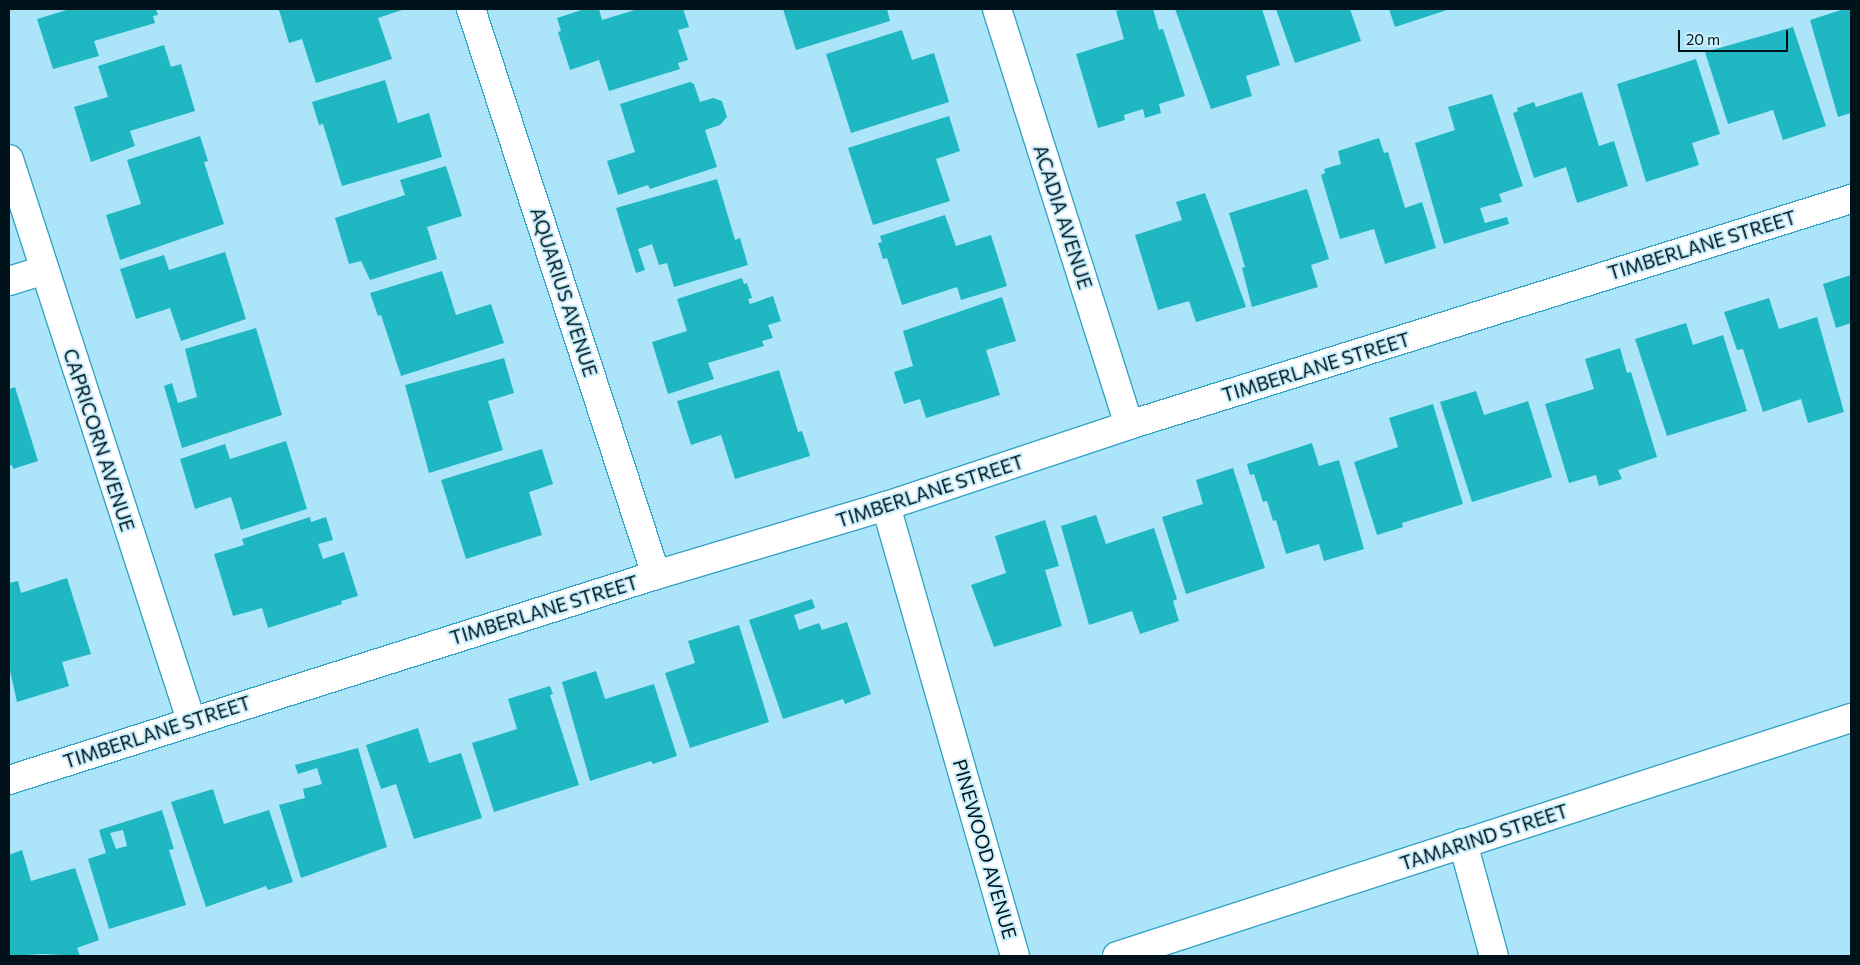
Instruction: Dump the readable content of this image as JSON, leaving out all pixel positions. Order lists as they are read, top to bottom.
{
  "streets": {
    "street": [
      "ACADIA AVENUE",
      "TIMBERLANE STREET",
      "AQUARIUS AVENUE",
      "CAPRICORN AVENUE",
      "TAMARIND STREET",
      "PINEWOOD AVENUE"
    ]
  },
  "crossings": [
    ["ACADIA AVENUE", "TIMBERLANE STREET"],
    ["TIMBERLANE STREET", "AQUARIUS AVENUE"],
    ["TIMBERLANE STREET", "CAPRICORN AVENUE"],
    ["TIMBERLANE STREET", "PINEWOOD AVENUE"]
  ],
  "scale_bar": "20 m"
}
